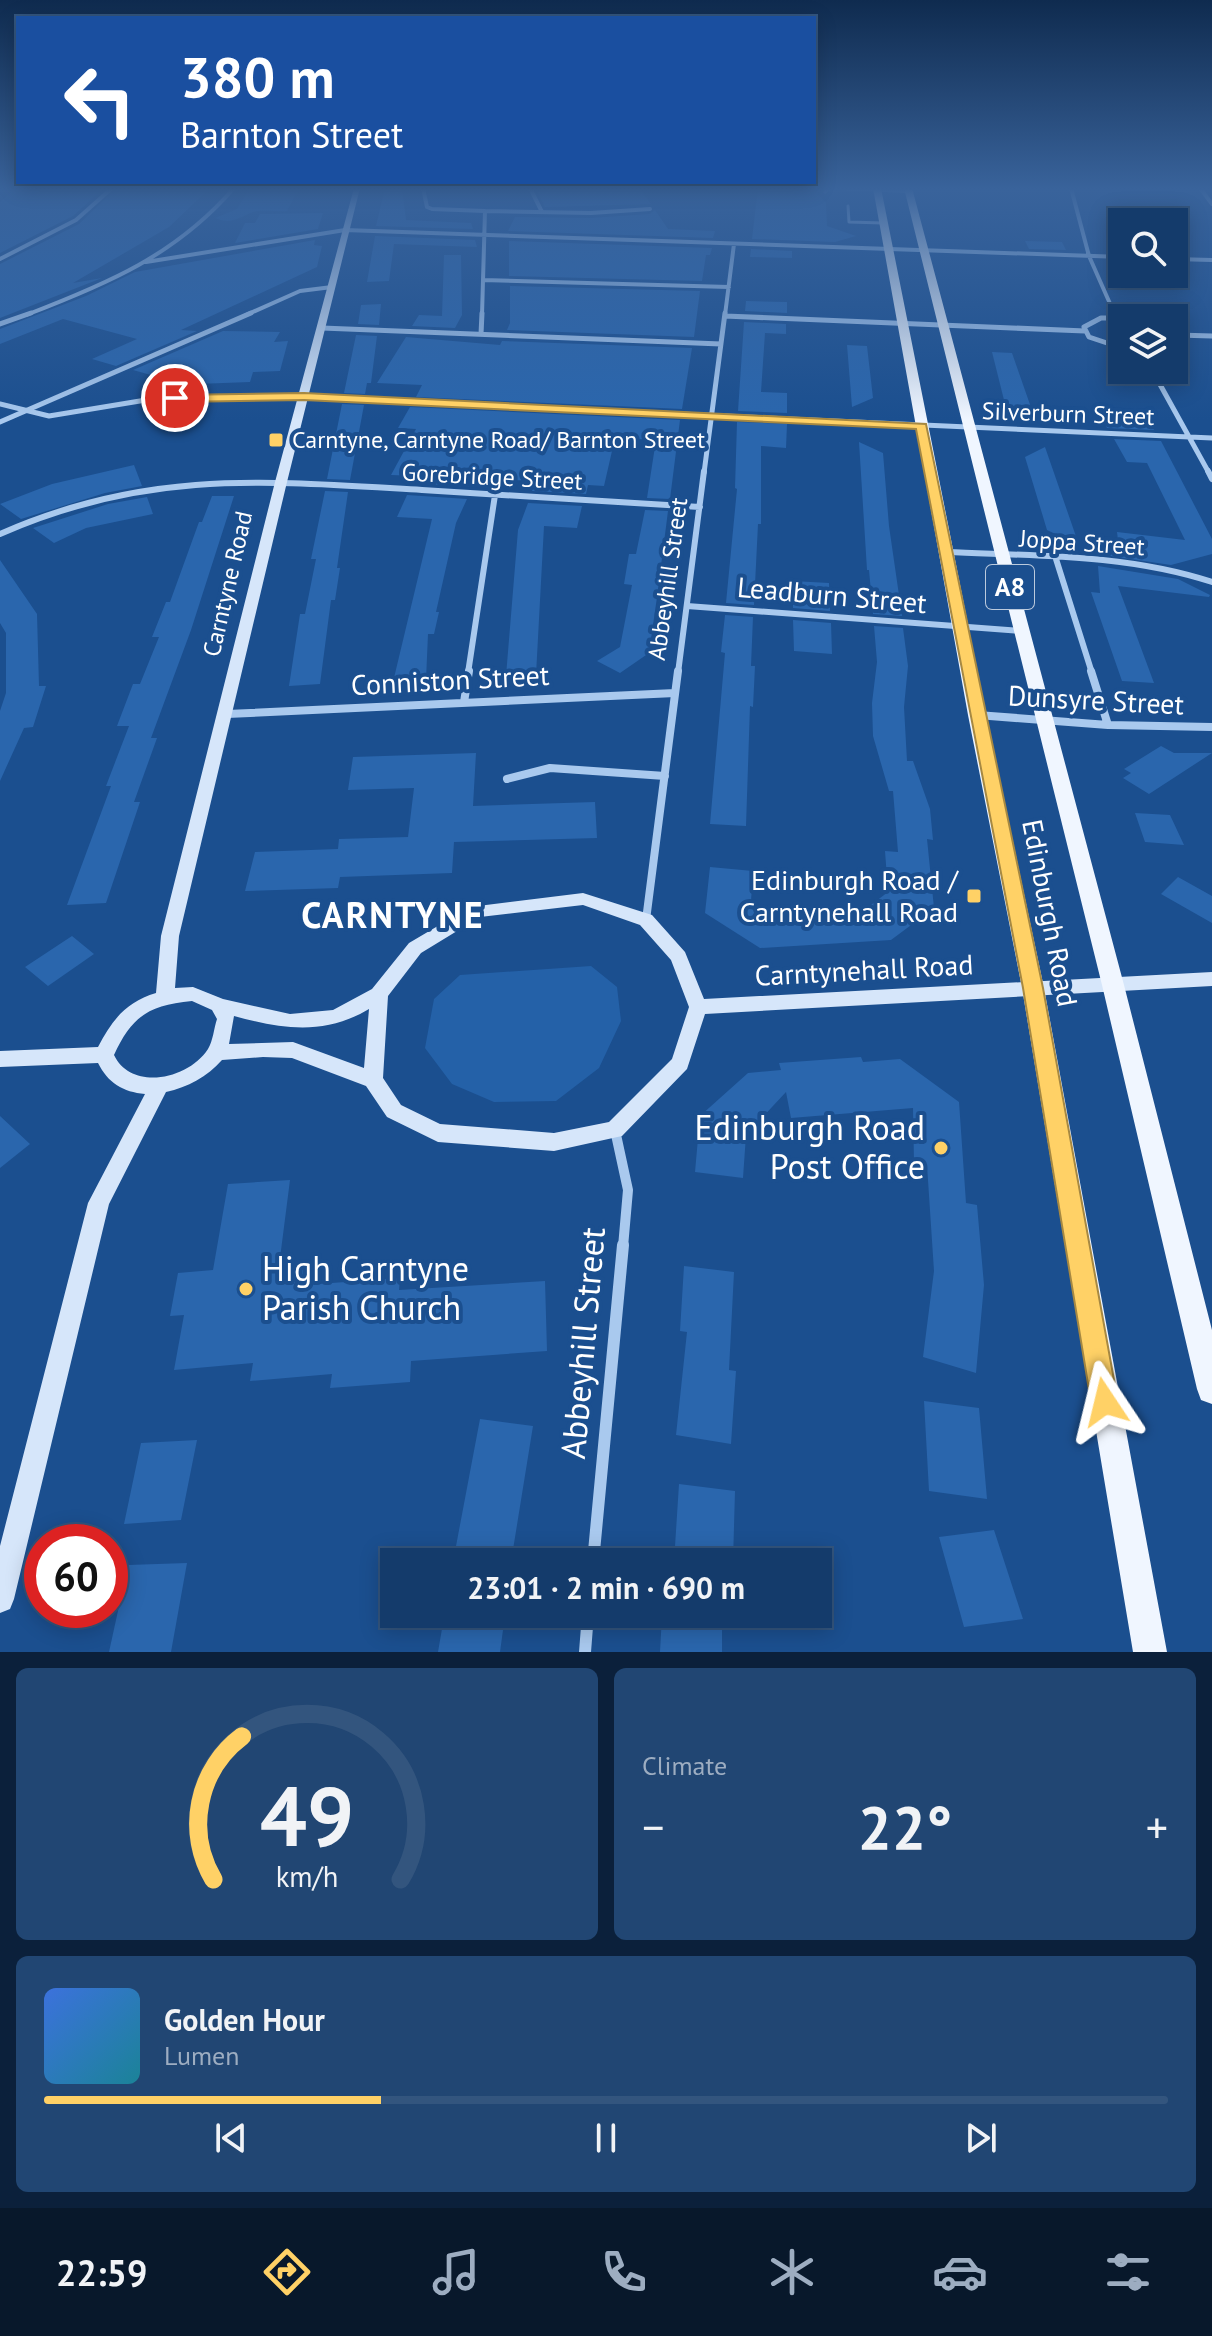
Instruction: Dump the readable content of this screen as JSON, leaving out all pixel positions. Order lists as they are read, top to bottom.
{
  "streets": {
    "main road": ["A8", "Edinburgh Road"],
    "street": [
      "Silverburn Street",
      "Gorebridge Street",
      "Joppa Street",
      "Abbeyhill Street",
      "Carntyne Road",
      "Leadburn Street",
      "Conniston Street",
      "Dunsyre Street",
      "Carntynehall Road"
    ]
  },
  "crossings": [
    ["Silverburn Street", "Abbeyhill Street"],
    ["Silverburn Street", "Carntyne Road"],
    ["Silverburn Street", "Edinburgh Road"],
    ["Gorebridge Street", "Abbeyhill Street"],
    ["Gorebridge Street", "Carntyne Road"],
    ["Joppa Street", "Edinburgh Road"],
    ["Abbeyhill Street", "Leadburn Street"],
    ["Abbeyhill Street", "Conniston Street"],
    ["Carntyne Road", "Conniston Street"],
    ["Leadburn Street", "Edinburgh Road"],
    ["Dunsyre Street", "Edinburgh Road"],
    ["Edinburgh Road", "Carntynehall Road"]
  ],
  "districts": ["CARNTYNE"],
  "places": {
    "transit": ["Carntyne, Carntyne Road/ Barnton Street", "Edinburgh Road / Carntynehall Road"],
    "other": ["Edinburgh Road Post Office", "High Carntyne Parish Church"]
  },
  "page": {
    "turn": ["380 m", "Barnton Street"],
    "limit": "60",
    "trip": "23:01 · 2 min · 690 m",
    "tile": "Climate",
    "heat": ["−", "22°", "+"],
    "song": ["Golden Hour", "Lumen"],
    "tabs": "22:59",
    "gauge": ["49", "km/h"]
  }
}
